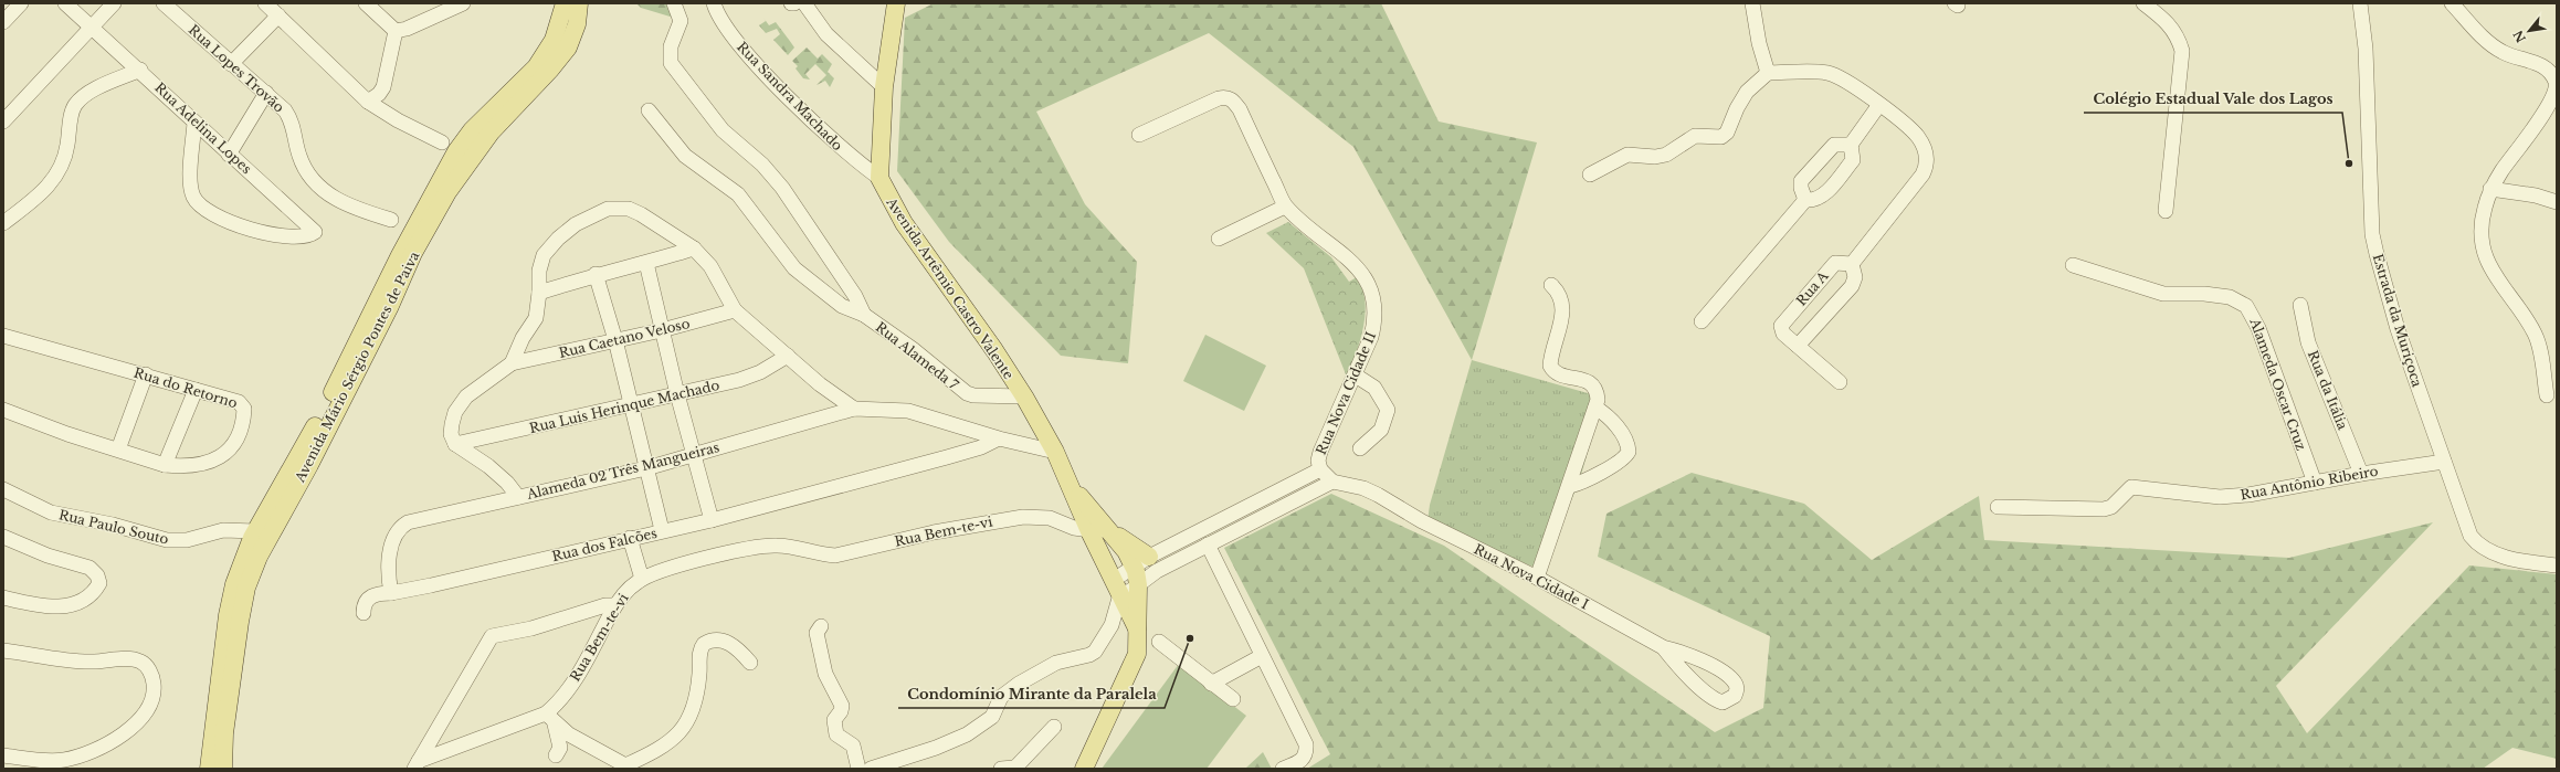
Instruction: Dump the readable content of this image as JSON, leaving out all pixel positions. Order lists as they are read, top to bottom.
{
  "streets": {
    "main road": ["Avenida Artêmio Castro Valente", "Avenida Mário Sérgio Pontes de Paiva"],
    "street": [
      "Rua Lopes Trovão",
      "Rua Sandra Machado",
      "Rua Adelina Lopes",
      "Rua A",
      "Estrada da Muriçoca",
      "Rua Caetano Veloso",
      "Rua Alameda 7",
      "Alameda Oscar Cruz",
      "Rua do Retorno",
      "Rua da Itália",
      "Rua Nova Cidade II",
      "Rua Luis Herinque Machado",
      "Alameda 02 Três Mangueiras",
      "Rua Antônio Ribeiro",
      "Rua Paulo Souto",
      "Rua Bem-te-vi",
      "Rua dos Falcões",
      "Rua Nova Cidade I"
    ]
  },
  "crossings": [
    ["Rua Sandra Machado", "Avenida Artêmio Castro Valente"],
    ["Avenida Artêmio Castro Valente", "Rua Alameda 7"],
    ["Avenida Artêmio Castro Valente", "Alameda 02 Três Mangueiras"],
    ["Avenida Artêmio Castro Valente", "Rua Bem-te-vi"],
    ["Estrada da Muriçoca", "Rua Antônio Ribeiro"],
    ["Avenida Mário Sérgio Pontes de Paiva", "Rua Paulo Souto"],
    ["Alameda Oscar Cruz", "Rua Antônio Ribeiro"],
    ["Rua da Itália", "Rua Antônio Ribeiro"],
    ["Rua Luis Herinque Machado", "Alameda 02 Três Mangueiras"],
    ["Alameda 02 Três Mangueiras", "Rua dos Falcões"]
  ],
  "places": ["Colégio Estadual Vale dos Lagos", "Condomínio Mirante da Paralela"],
  "north": "bottom left"
}
